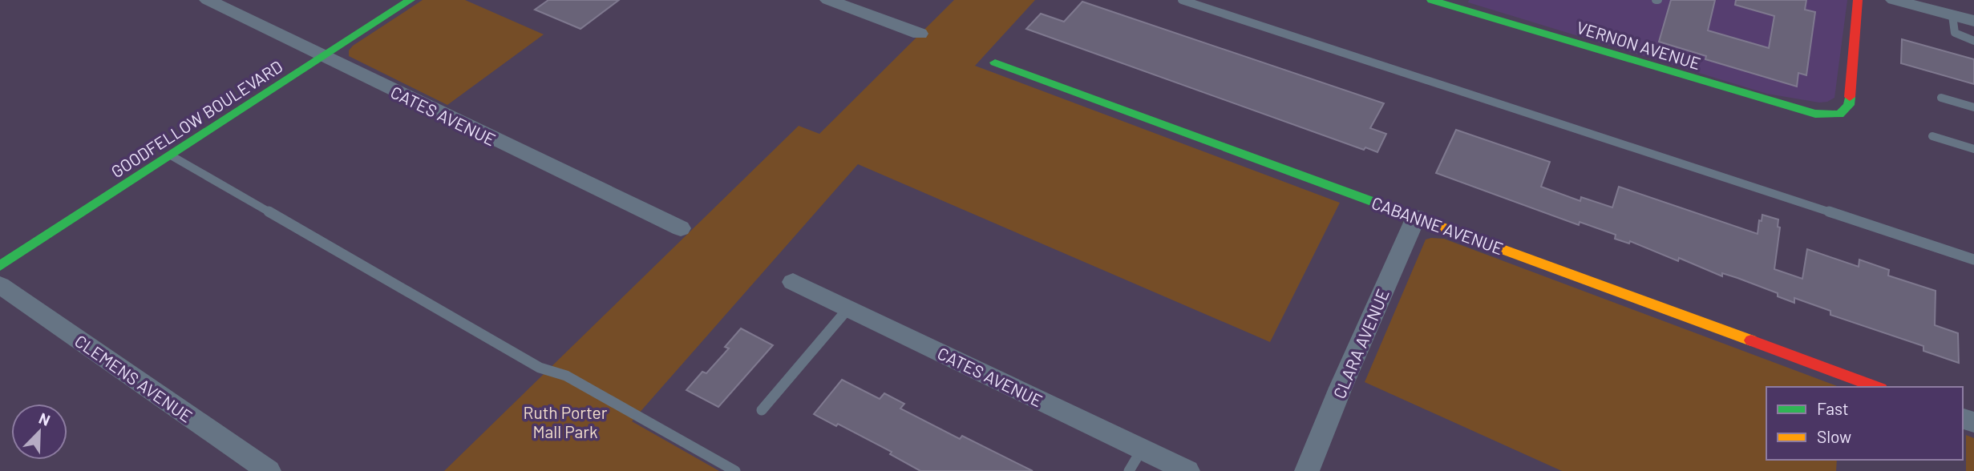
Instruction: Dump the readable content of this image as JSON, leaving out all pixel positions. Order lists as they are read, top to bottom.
{
  "streets": {
    "street": [
      "VERNON AVENUE",
      "CATES AVENUE",
      "GOODFELLOW BOULEVARD",
      "CABANNE AVENUE",
      "CLARA AVENUE",
      "CLEMENS AVENUE"
    ]
  },
  "crossings": [
    ["CATES AVENUE", "GOODFELLOW BOULEVARD"],
    ["CABANNE AVENUE", "CLARA AVENUE"]
  ],
  "parks": ["Ruth Porter Mall Park"],
  "legend": ["Fast", "Slow"],
  "north": "top right"
}
